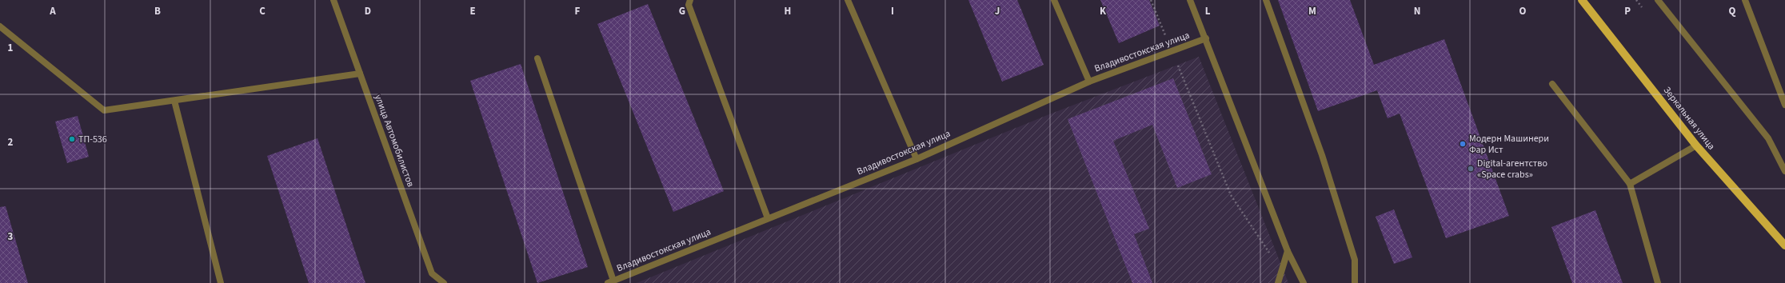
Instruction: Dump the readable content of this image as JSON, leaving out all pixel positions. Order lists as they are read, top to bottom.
{
  "streets": {
    "main road": ["Зеркальная улица"],
    "street": ["Владивостокская улица", "улица Автомобилистов"]
  },
  "places": ["ТП-536", "Модерн Машинери Фар Ист", "Digital-агентство «Space crabs»"],
  "grid": {
    "columns": [
      "A",
      "B",
      "C",
      "D",
      "E",
      "F",
      "G",
      "H",
      "I",
      "J",
      "K",
      "L",
      "M",
      "N",
      "O",
      "P",
      "Q"
    ],
    "rows": ["1", "2", "3"]
  }
}
